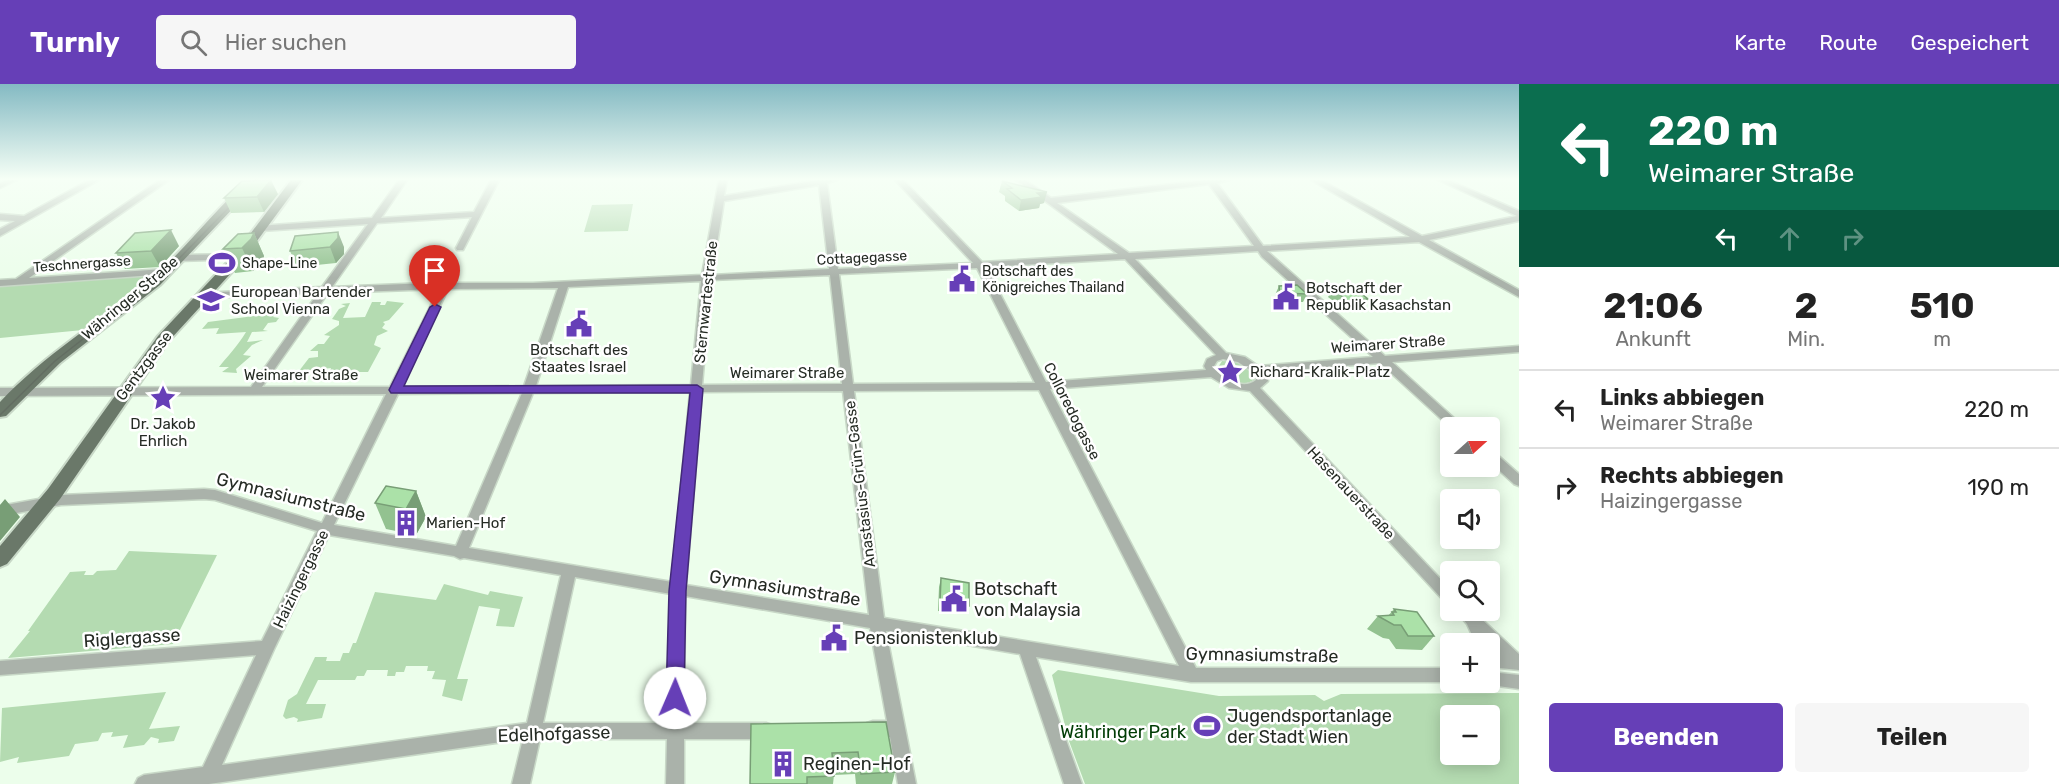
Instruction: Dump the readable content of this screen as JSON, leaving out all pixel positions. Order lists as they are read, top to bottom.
{
  "streets": {
    "main road": ["Währinger Straße", "Gentzgasse"],
    "street": [
      "Cottagegasse",
      "Teschnergasse",
      "Sternwartestraße",
      "Weimarer Straße",
      "Colloredogasse",
      "Anastasius-Grün-Gasse",
      "Hasenauerstraße",
      "Gymnasiumstraße",
      "Haizingergasse",
      "Riglergasse",
      "Edelhofgasse"
    ]
  },
  "crossings": [
    ["Cottagegasse", "Sternwartestraße"],
    ["Cottagegasse", "Gentzgasse"],
    ["Cottagegasse", "Colloredogasse"],
    ["Cottagegasse", "Anastasius-Grün-Gasse"],
    ["Cottagegasse", "Haizingergasse"],
    ["Teschnergasse", "Währinger Straße"],
    ["Währinger Straße", "Weimarer Straße"],
    ["Sternwartestraße", "Weimarer Straße"],
    ["Sternwartestraße", "Gymnasiumstraße"],
    ["Sternwartestraße", "Edelhofgasse"],
    ["Weimarer Straße", "Gentzgasse"],
    ["Weimarer Straße", "Colloredogasse"],
    ["Weimarer Straße", "Anastasius-Grün-Gasse"],
    ["Weimarer Straße", "Haizingergasse"],
    ["Gentzgasse", "Gymnasiumstraße"],
    ["Colloredogasse", "Gymnasiumstraße"],
    ["Anastasius-Grün-Gasse", "Gymnasiumstraße"],
    ["Gymnasiumstraße", "Haizingergasse"],
    ["Haizingergasse", "Riglergasse"],
    ["Haizingergasse", "Edelhofgasse"]
  ],
  "parks": ["Währinger Park"],
  "places": {
    "sports": ["Shape-Line", "Jugendsportanlage der Stadt Wien"],
    "public building": [
      "Botschaft des Königreiches Thailand",
      "Botschaft der Republik Kasachstan",
      "Botschaft des Staates Israel",
      "Botschaft von Malaysia",
      "Pensionistenklub"
    ],
    "school or university": ["European Bartender School Vienna"],
    "place": ["Richard-Kralik-Platz", "Dr. Jakob Ehrlich"],
    "building": ["Marien-Hof", "Reginen-Hof"]
  },
  "north": "right",
  "page": {
    "header": "Turnly",
    "search": "Hier suchen",
    "nav": ["Karte", "Route", "Gespeichert"],
    "turn": ["220 m", "Weimarer Straße"],
    "eta": [
      "21:06",
      "Ankunft",
      "2",
      "Min.",
      "510",
      "m"
    ],
    "list": [
      {
        "name": "Links abbiegen",
        "note": "Weimarer Straße",
        "value": "220 m"
      },
      {
        "name": "Rechts abbiegen",
        "note": "Haizingergasse",
        "value": "190 m"
      }
    ],
    "map_buttons": ["+", "−"],
    "buttons": ["Beenden", "Teilen"]
  }
}
